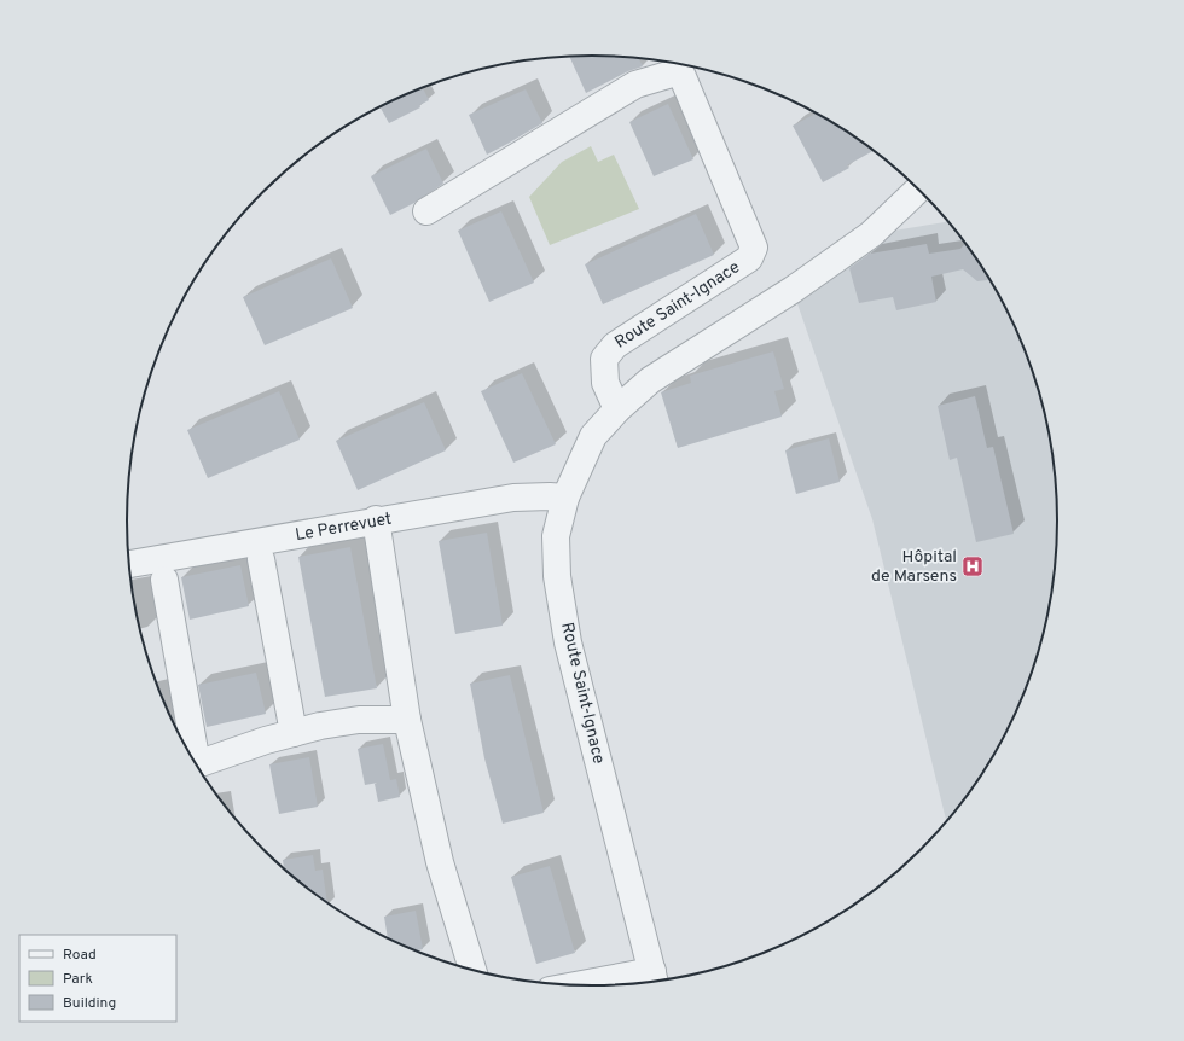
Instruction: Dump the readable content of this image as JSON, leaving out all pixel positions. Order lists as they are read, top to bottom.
{
  "streets": {
    "street": ["Route Saint-Ignace", "Le Perrevuet"]
  },
  "crossings": [
    ["Route Saint-Ignace", "Le Perrevuet"]
  ],
  "places": {
    "hospital": ["Hôpital de Marsens"]
  },
  "legend": ["Road", "Park", "Building"]
}
